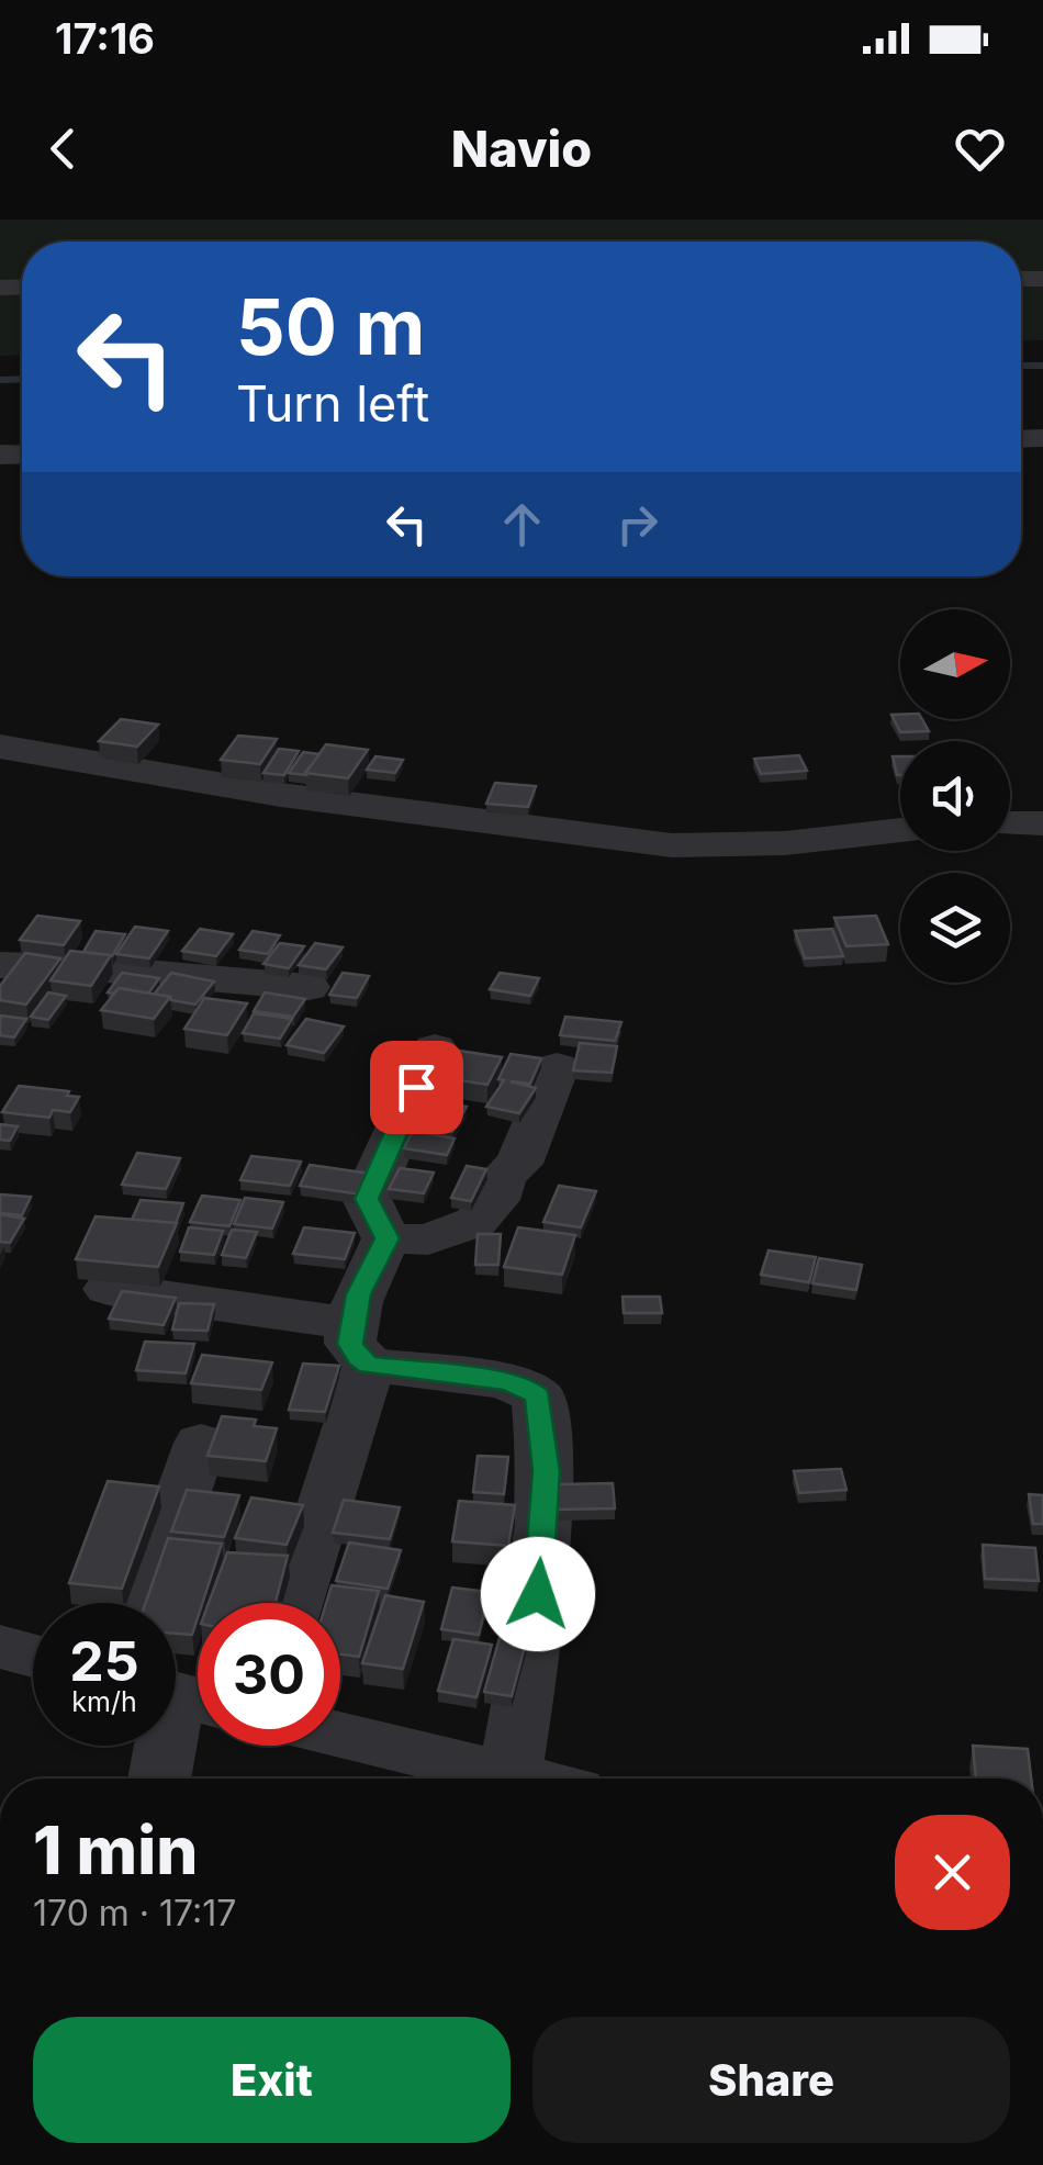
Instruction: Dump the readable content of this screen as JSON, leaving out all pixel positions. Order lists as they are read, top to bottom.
{
  "north": "right",
  "page": {
    "status": "17:16",
    "header": "Navio",
    "turn": ["50 m", "Turn left"],
    "speed": "25 km/h",
    "limit": "30",
    "heading": ["1 min", "170 m · 17:17"],
    "buttons": ["Exit", "Share"]
  }
}
